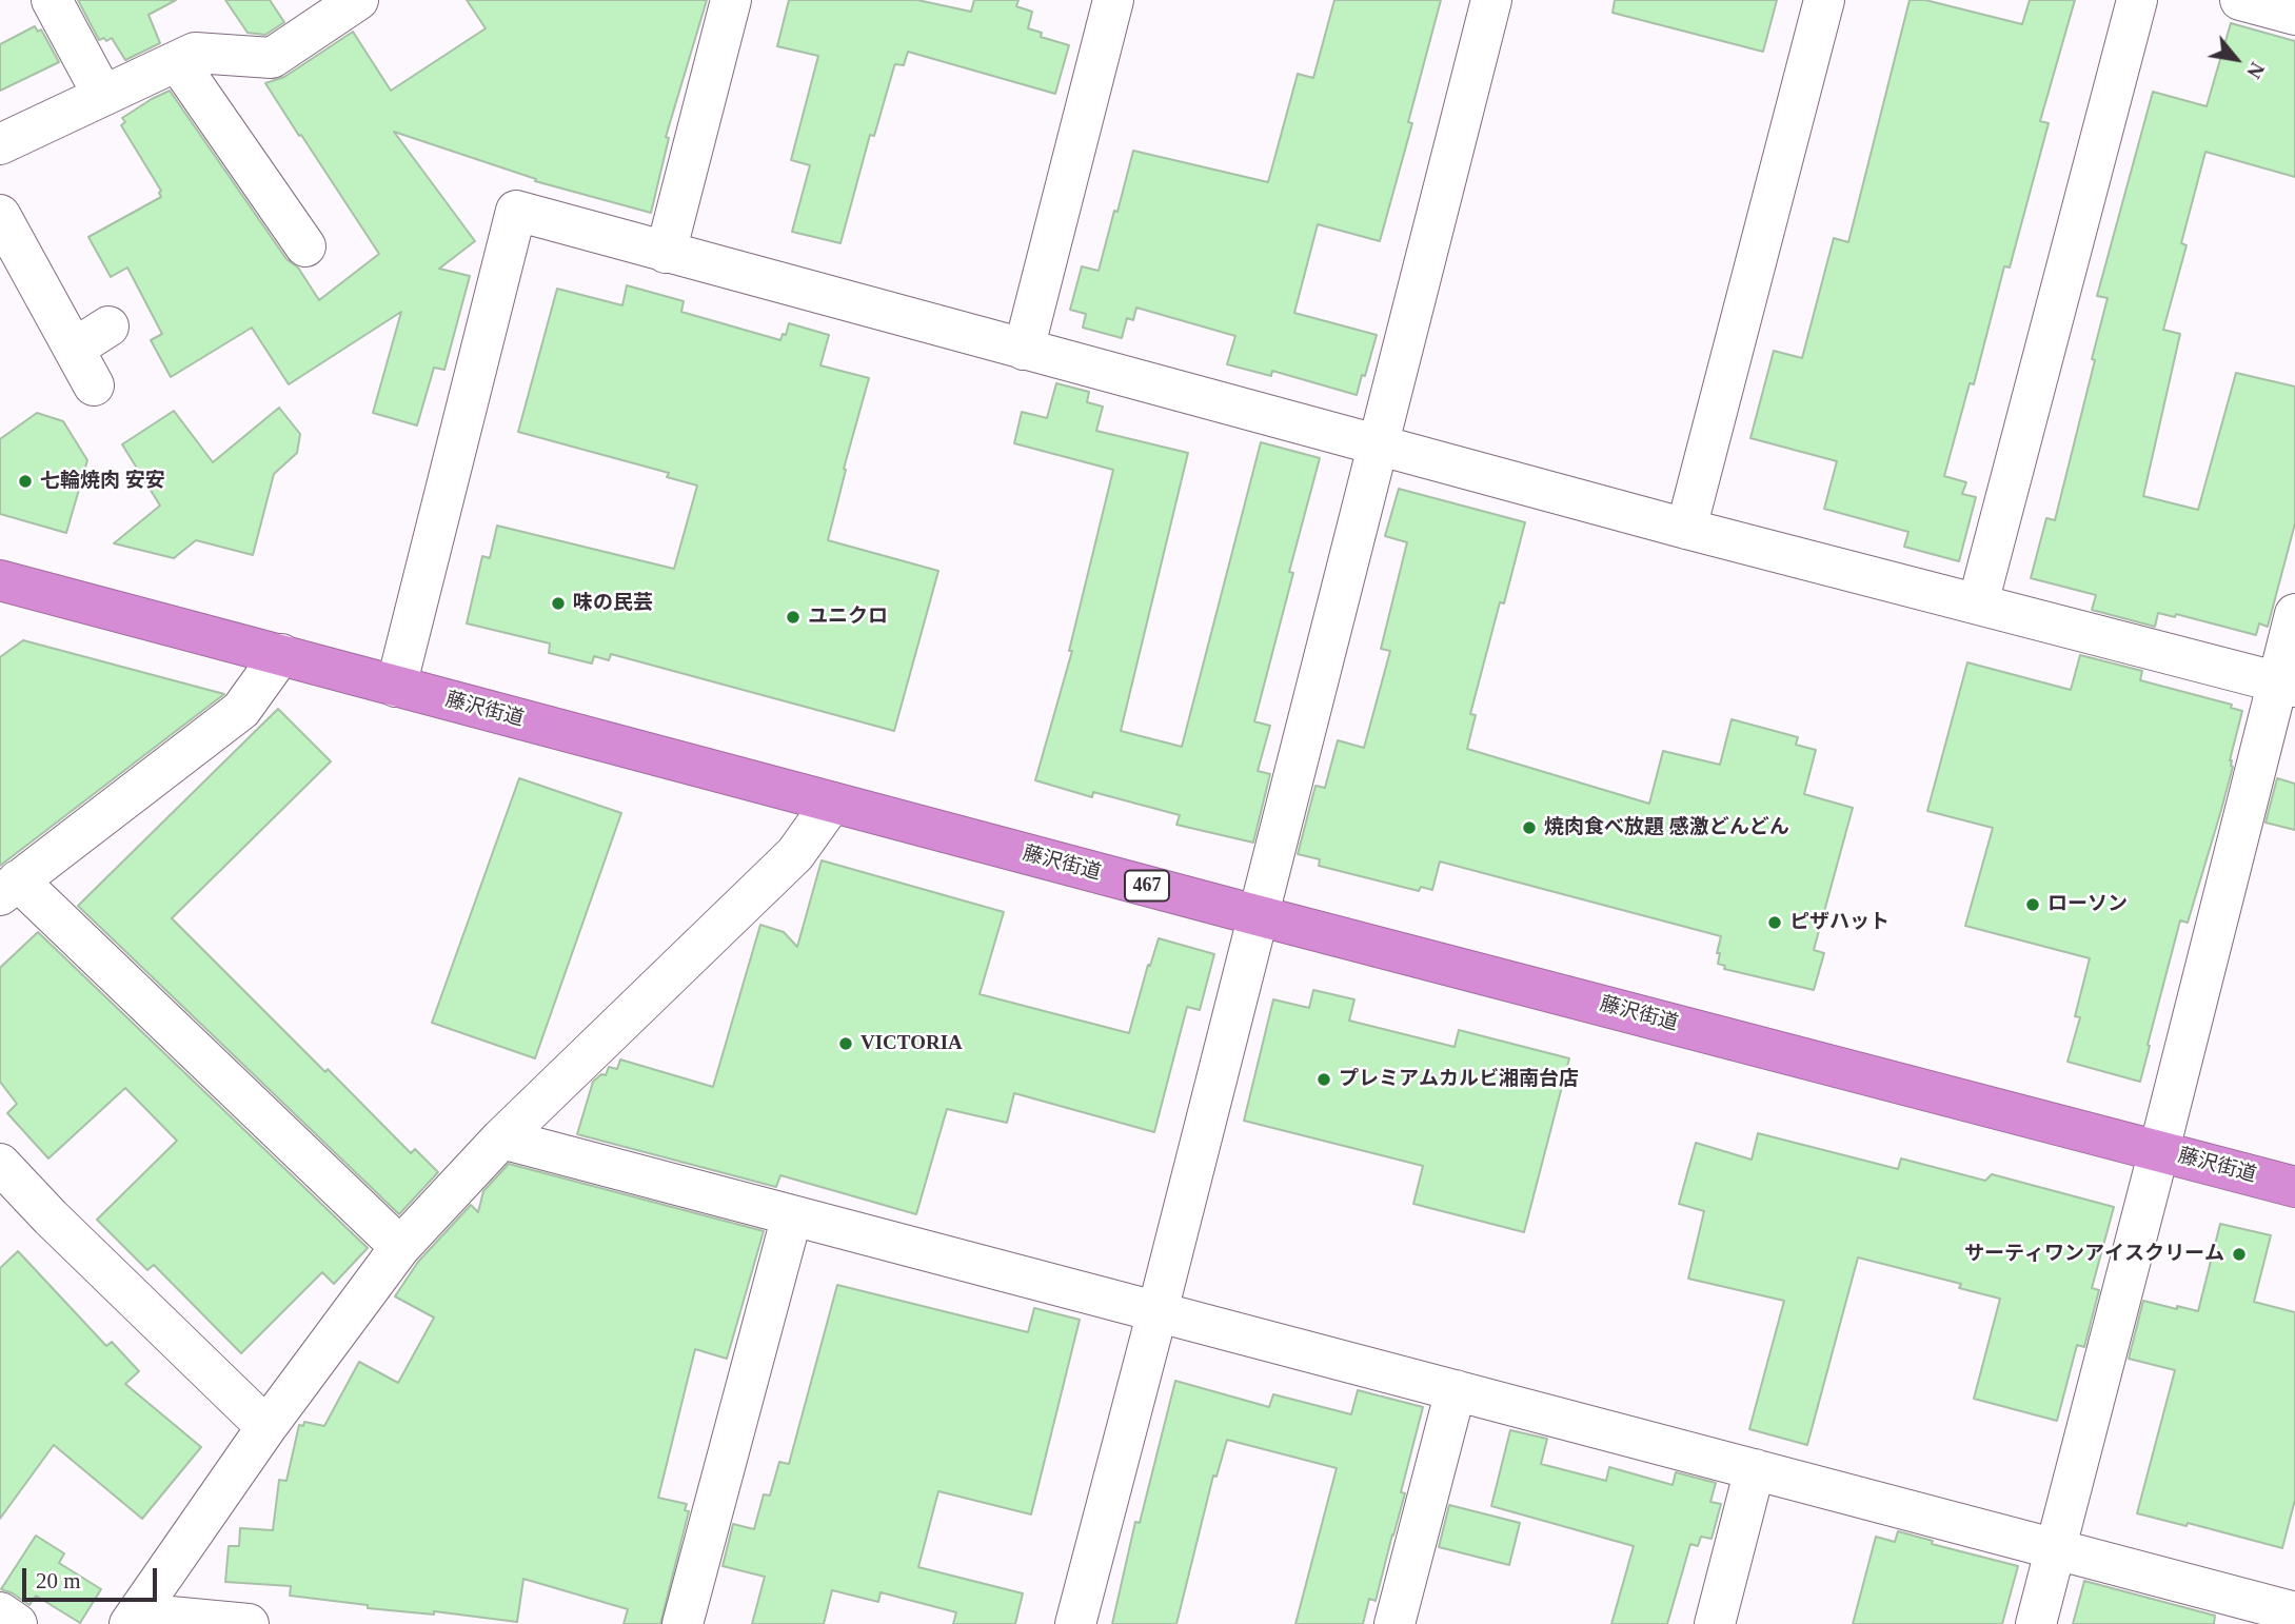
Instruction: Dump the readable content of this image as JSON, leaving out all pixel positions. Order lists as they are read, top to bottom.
{
  "streets": {
    "highway": ["藤沢街道", "467"]
  },
  "places": [
    "七輪焼肉 安安",
    "味の民芸",
    "ユニクロ",
    "焼肉食べ放題 感激どんどん",
    "ローソン",
    "ピザハット",
    "VICTORIA",
    "プレミアムカルビ湘南台店",
    "サーティワンアイスクリーム"
  ],
  "scale_bar": "20 m",
  "north": "bottom right"
}
